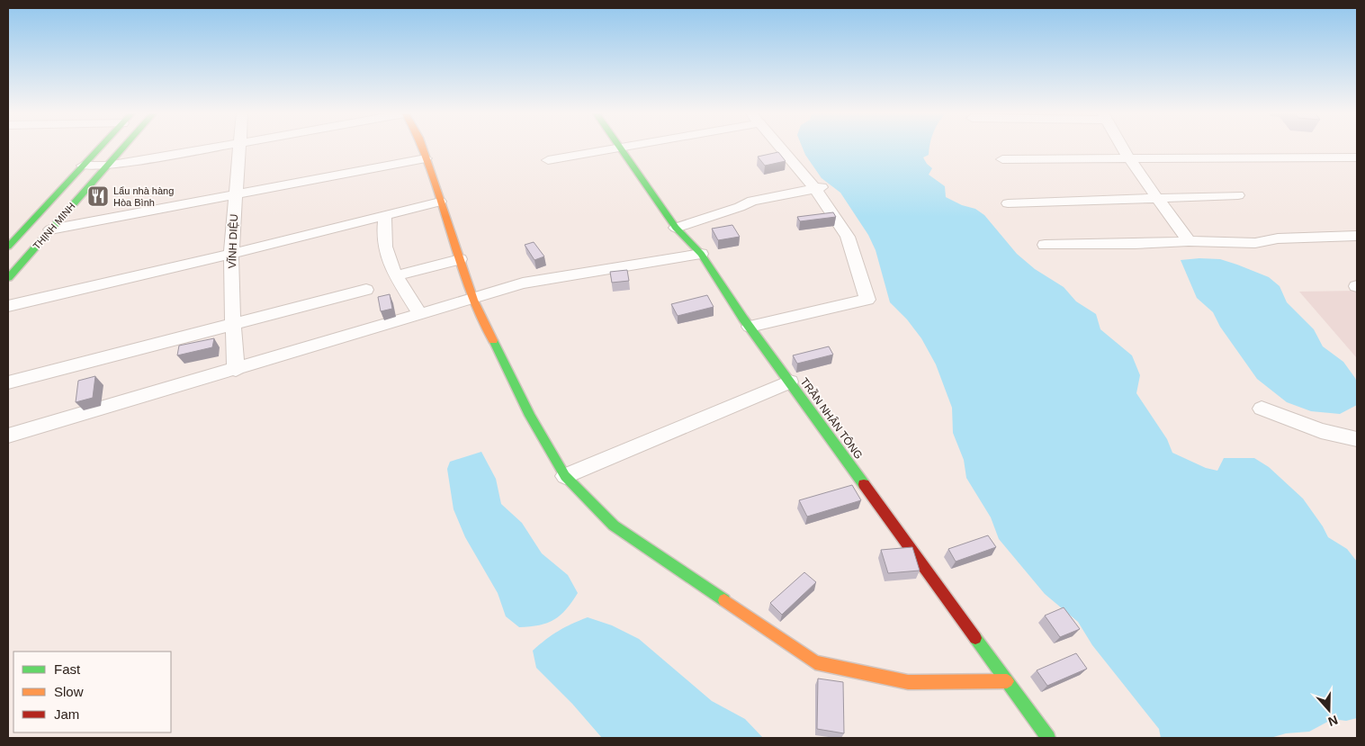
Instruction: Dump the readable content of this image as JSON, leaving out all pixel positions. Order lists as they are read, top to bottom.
{
  "streets": {
    "street": ["THỊNH MINH", "VĨNH DIỆU", "TRẦN NHÂN TÔNG"]
  },
  "places": {
    "restaurant": ["Lẩu nhà hàng Hòa Bình"]
  },
  "legend": ["Fast", "Slow", "Jam"],
  "north": "bottom"
}
